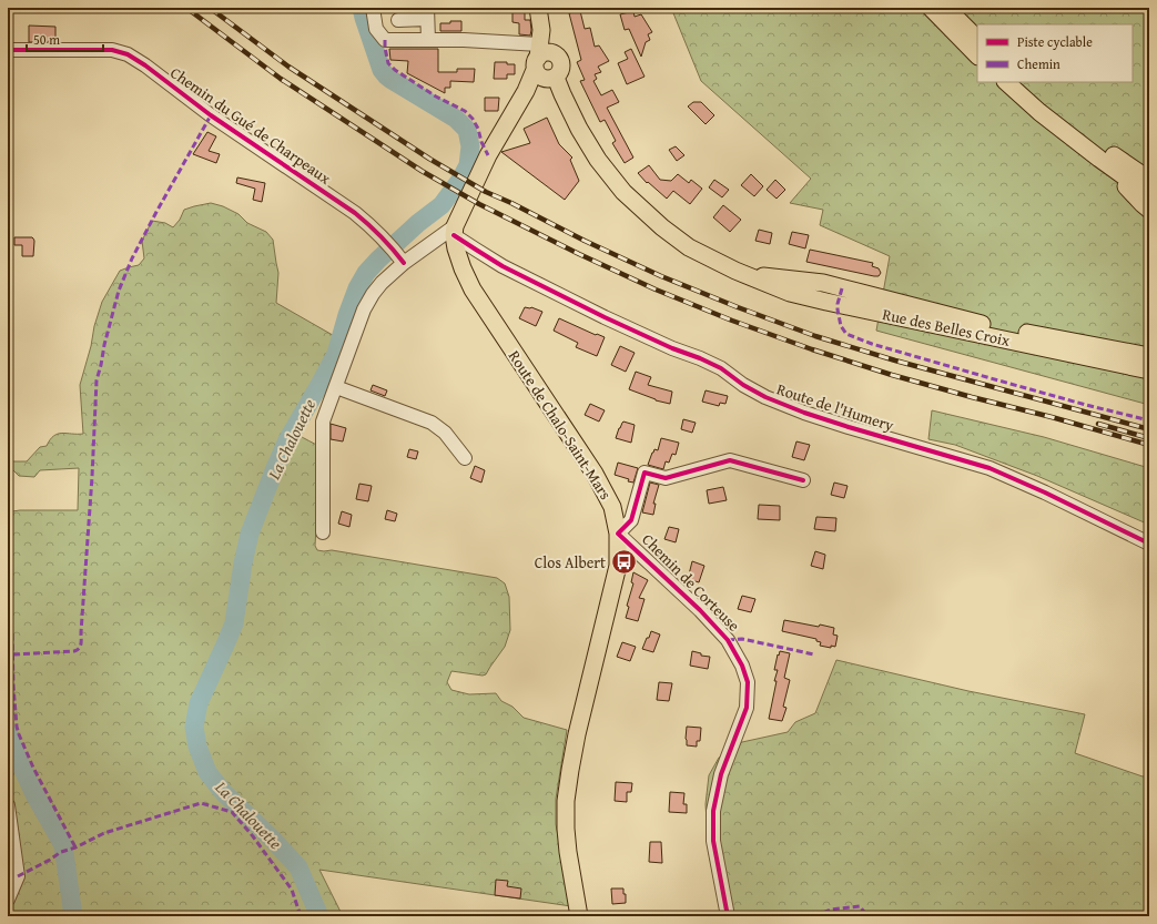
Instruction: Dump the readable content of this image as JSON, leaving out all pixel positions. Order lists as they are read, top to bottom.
{
  "streets": {
    "main road": ["Rue des Belles Croix", "Route de Chalo-Saint-Mars"],
    "street": ["Chemin du Gué de Charpeaux", "Route de l'Humery", "Chemin de Corteuse"]
  },
  "crossings": [
    ["Route de l'Humery", "Route de Chalo-Saint-Mars"],
    ["Route de Chalo-Saint-Mars", "Chemin de Corteuse"]
  ],
  "water": ["La Chalouette"],
  "places": {
    "bus stop": ["Clos Albert"]
  },
  "legend": ["Piste cyclable", "Chemin"],
  "scale_bar": "50 m"
}
